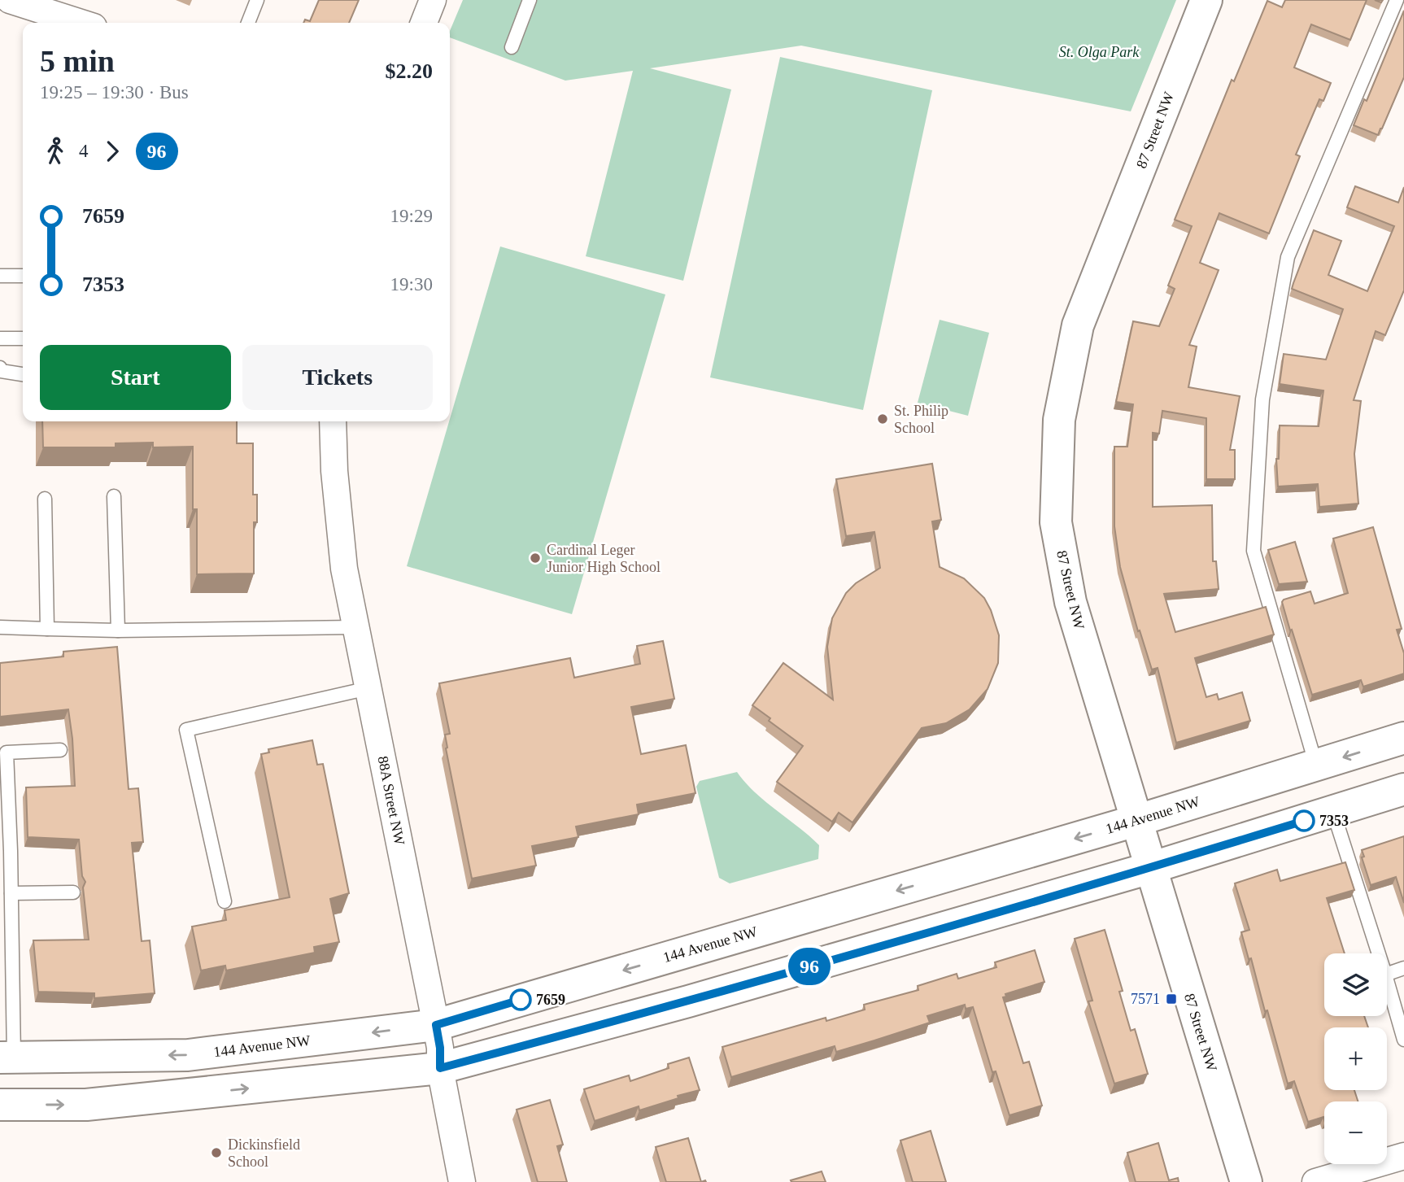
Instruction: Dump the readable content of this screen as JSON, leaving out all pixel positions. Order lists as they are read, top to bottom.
{
  "streets": {
    "street": ["87 Street NW", "88A Street NW", "144 Avenue NW"]
  },
  "crossings": [
    ["87 Street NW", "144 Avenue NW"],
    ["88A Street NW", "144 Avenue NW"]
  ],
  "parks": ["St. Olga Park"],
  "places": {
    "other": [
      "St. Philip School",
      "Cardinal Leger Junior High School",
      "7353",
      "7659",
      "Dickinsfield School"
    ],
    "transit": ["7571"]
  },
  "lines": ["bus line 96"],
  "page": {
    "on_map": "96",
    "heading": ["5 min", "19:25 – 19:30 · Bus", "$2.20"],
    "legs": ["4", "96"],
    "list": [
      {
        "name": "7659",
        "value": "19:29"
      },
      {
        "name": "7353",
        "value": "19:30"
      }
    ],
    "buttons": ["Start", "Tickets"],
    "map_buttons": ["+", "−"]
  }
}
